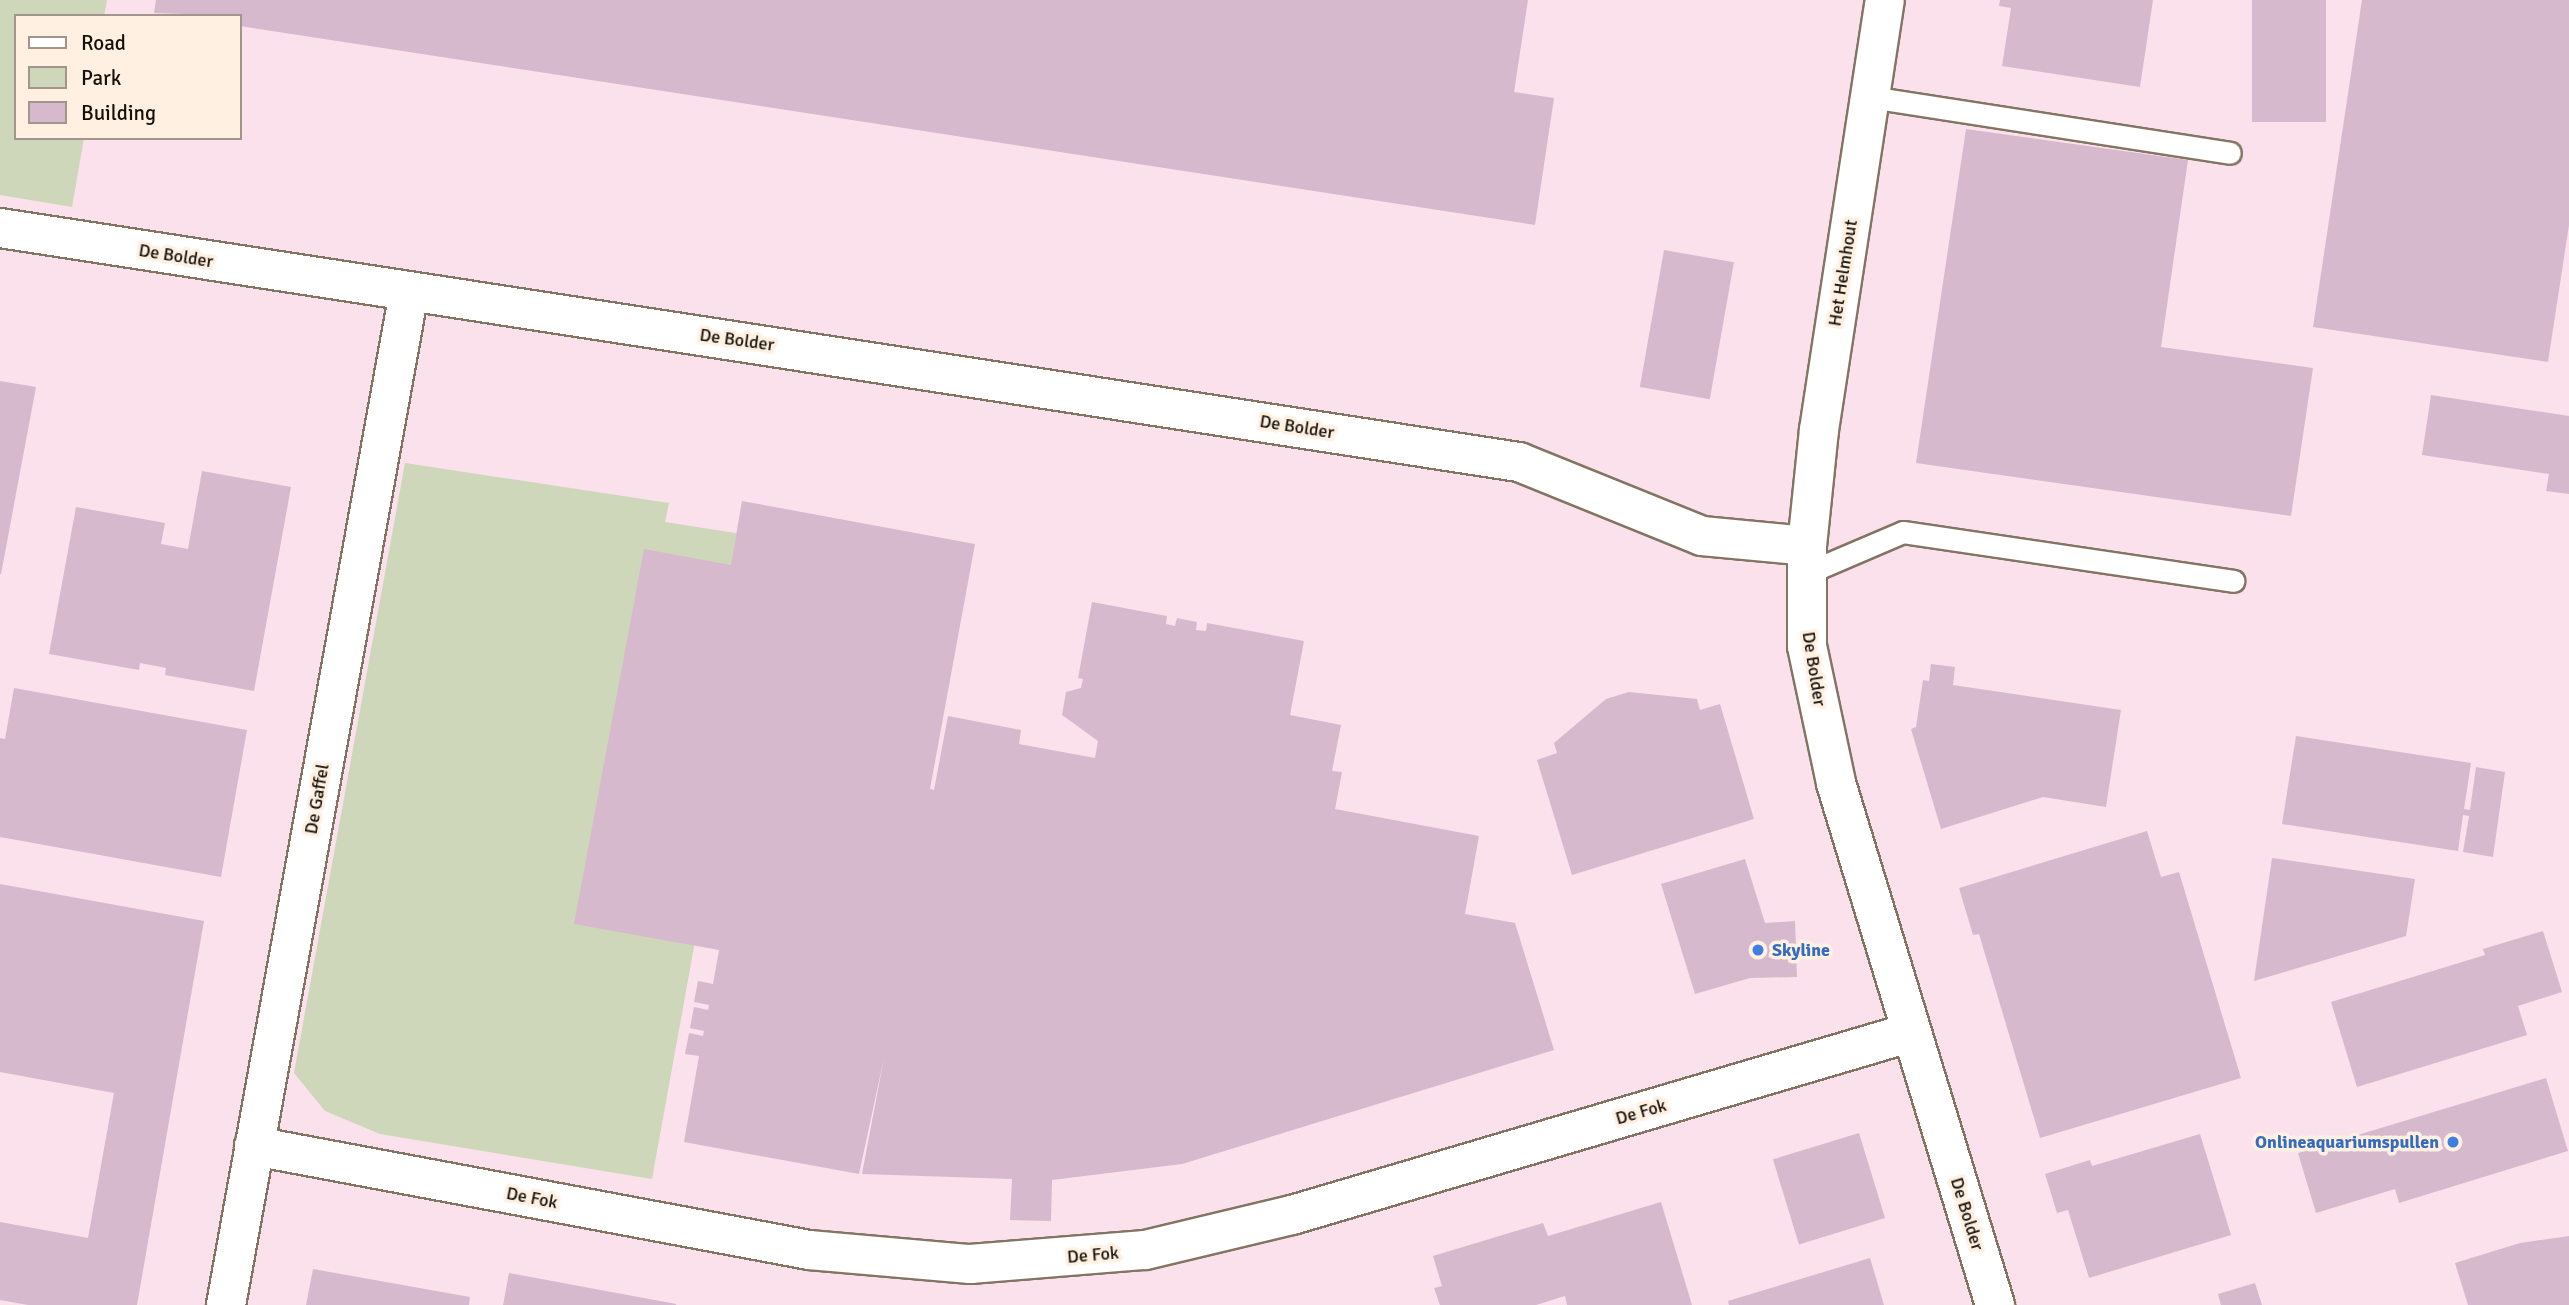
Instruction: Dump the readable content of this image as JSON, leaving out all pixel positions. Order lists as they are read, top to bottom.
{
  "streets": {
    "street": [
      "De Bolder",
      "Het Helmhout",
      "De Gaffel",
      "De Fok"
    ]
  },
  "crossings": [
    ["De Bolder", "Het Helmhout"],
    ["De Bolder", "De Gaffel"],
    ["De Bolder", "De Fok"],
    ["De Gaffel", "De Fok"]
  ],
  "places": ["Skyline", "Onlineaquariumspullen"],
  "legend": ["Road", "Park", "Building"]
}
